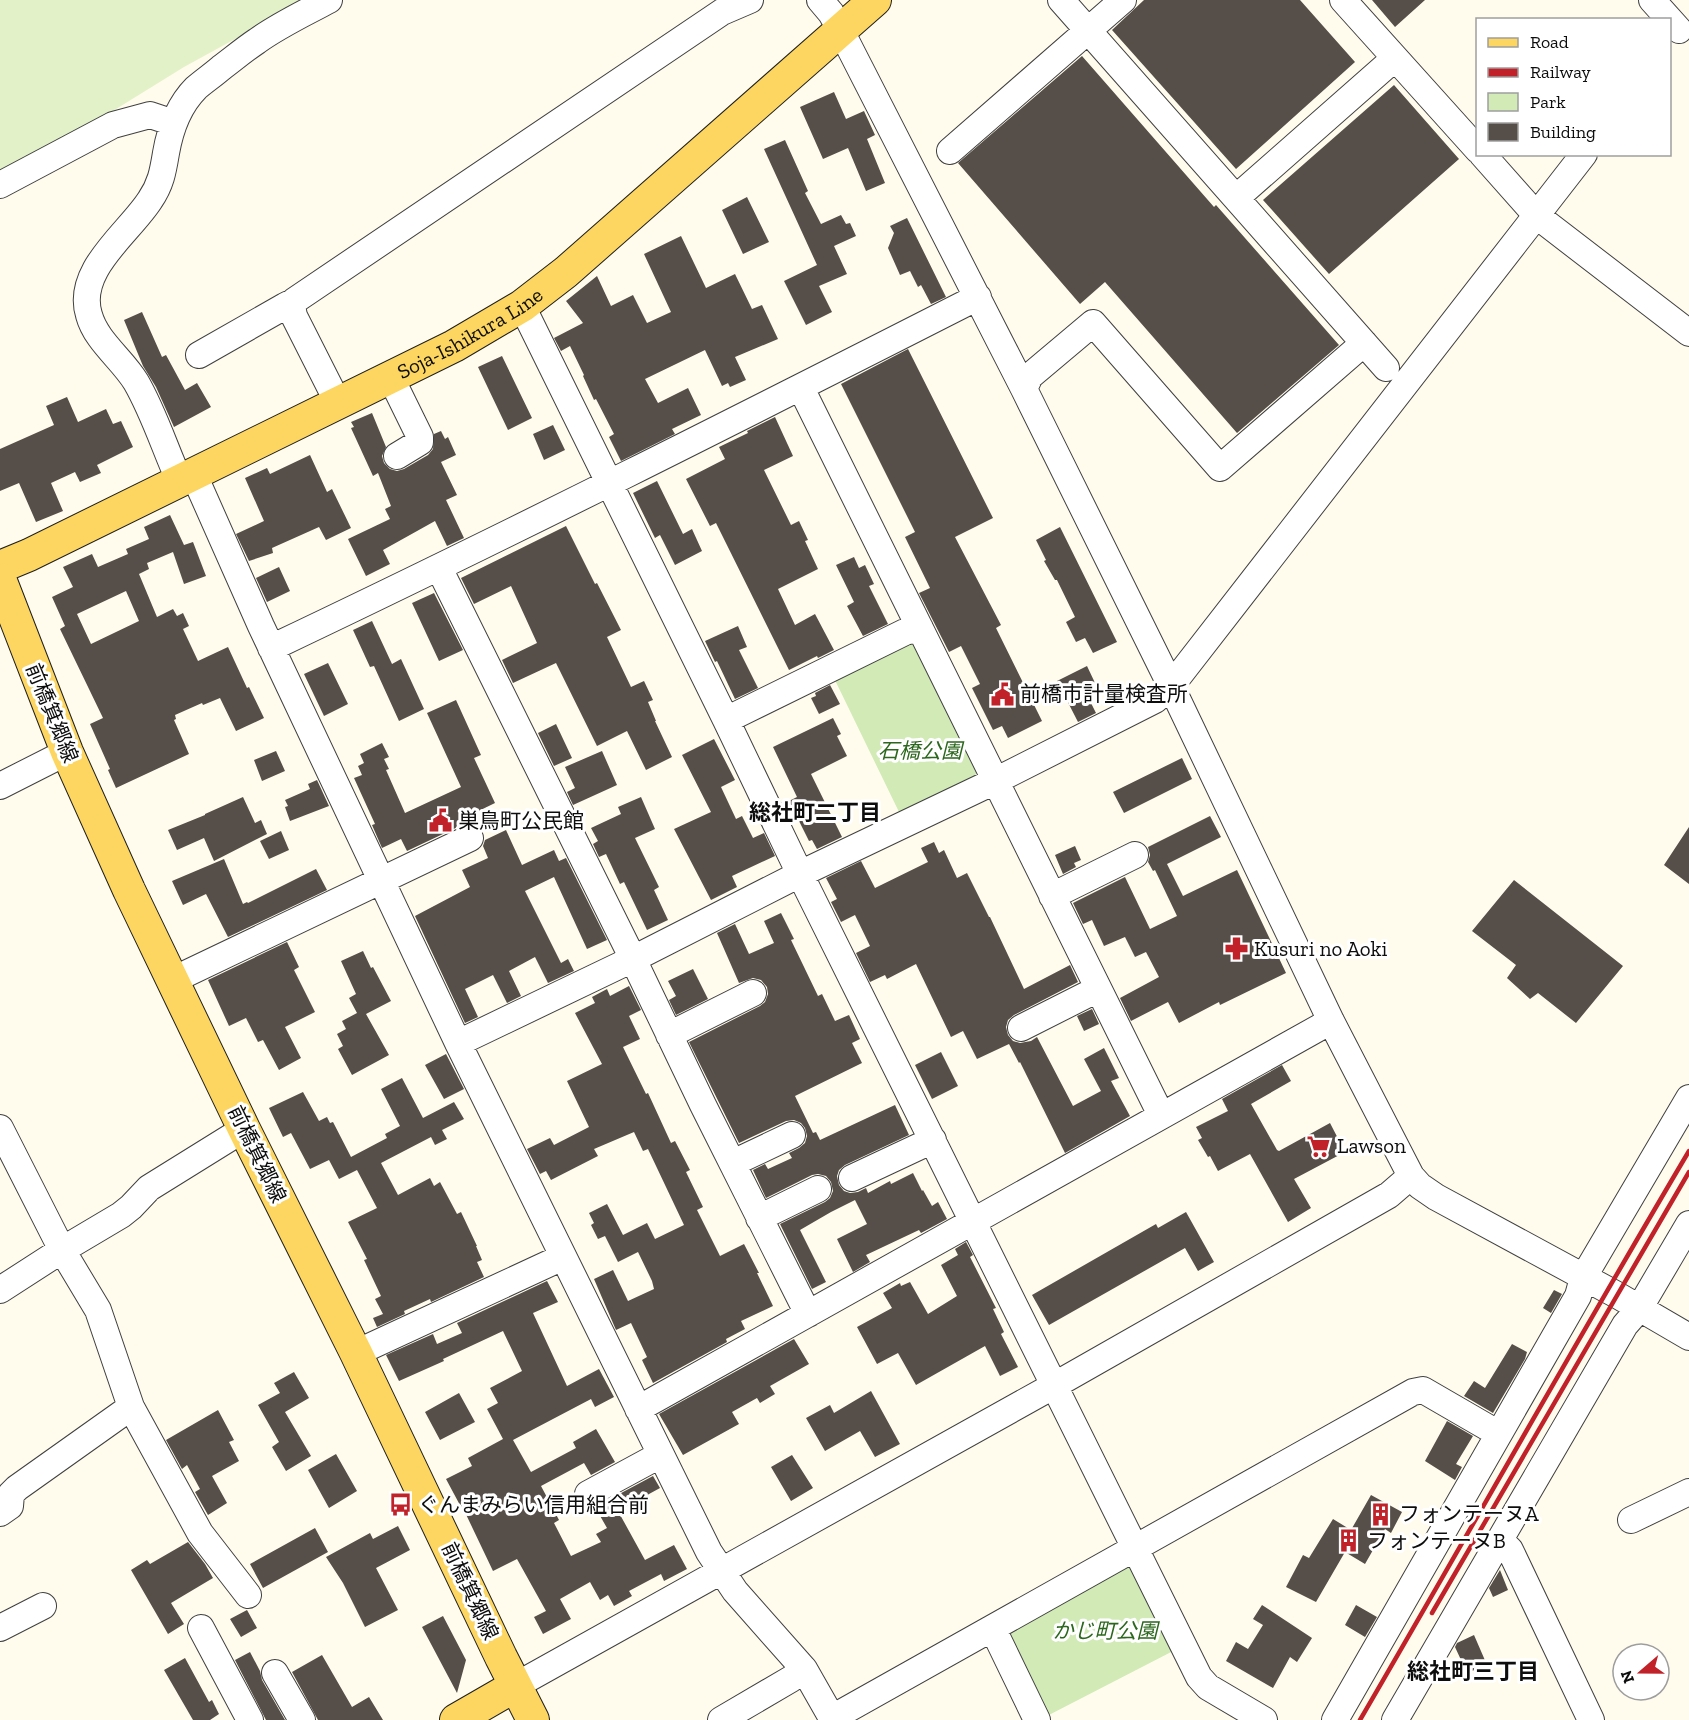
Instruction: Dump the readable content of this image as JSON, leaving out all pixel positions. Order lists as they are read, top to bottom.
{
  "streets": {
    "main road": ["Soja-Ishikura Line", "前橋箕郷線"]
  },
  "districts": ["総社町二丁目", "総社町三丁目"],
  "parks": ["石橋公園", "かじ町公園"],
  "places": {
    "public building": ["前橋市計量検査所", "巣鳥町公民館"],
    "pharmacy": ["Kusuri no Aoki"],
    "supermarket": ["Lawson"],
    "bus stop": ["ぐんまみらい信用組合前"],
    "building": ["フォンテーヌA", "フォンテーヌB"]
  },
  "legend": [
    "Road",
    "Railway",
    "Park",
    "Building"
  ],
  "north": "left"
}
